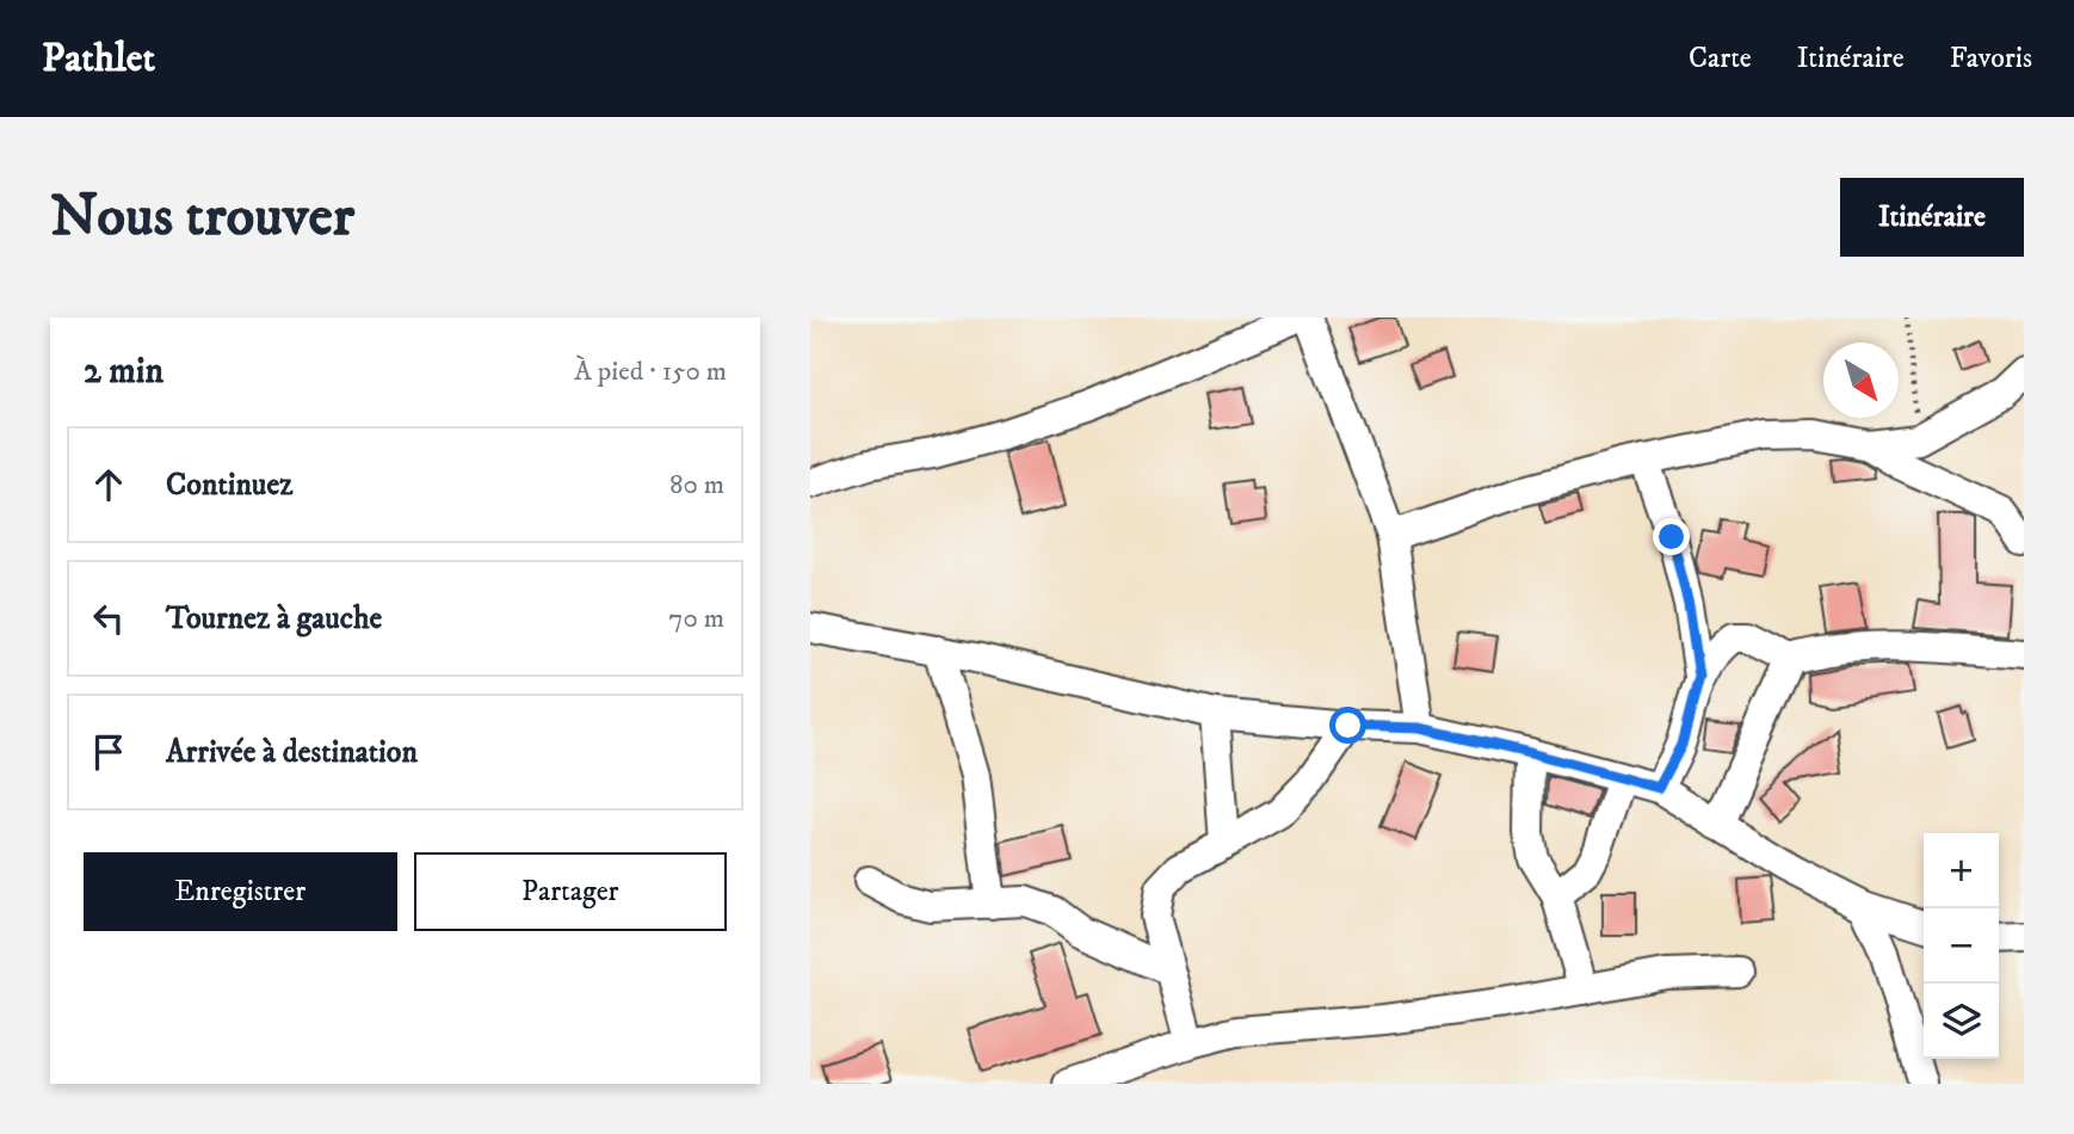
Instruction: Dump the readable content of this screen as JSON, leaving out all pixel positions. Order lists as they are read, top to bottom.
{
  "north": "bottom right",
  "page": {
    "header": "Pathlet",
    "nav": ["Carte", "Itinéraire", "Favoris"],
    "buttons": [
      "Itinéraire",
      ["Enregistrer", "Partager"]
    ],
    "title": "Nous trouver",
    "heading": ["2 min", "À pied · 150 m"],
    "list": [
      ["Continuez", "80 m"],
      ["Tournez à gauche", "70 m"],
      "Arrivée à destination"
    ],
    "map_buttons": ["+", "−"]
  }
}
